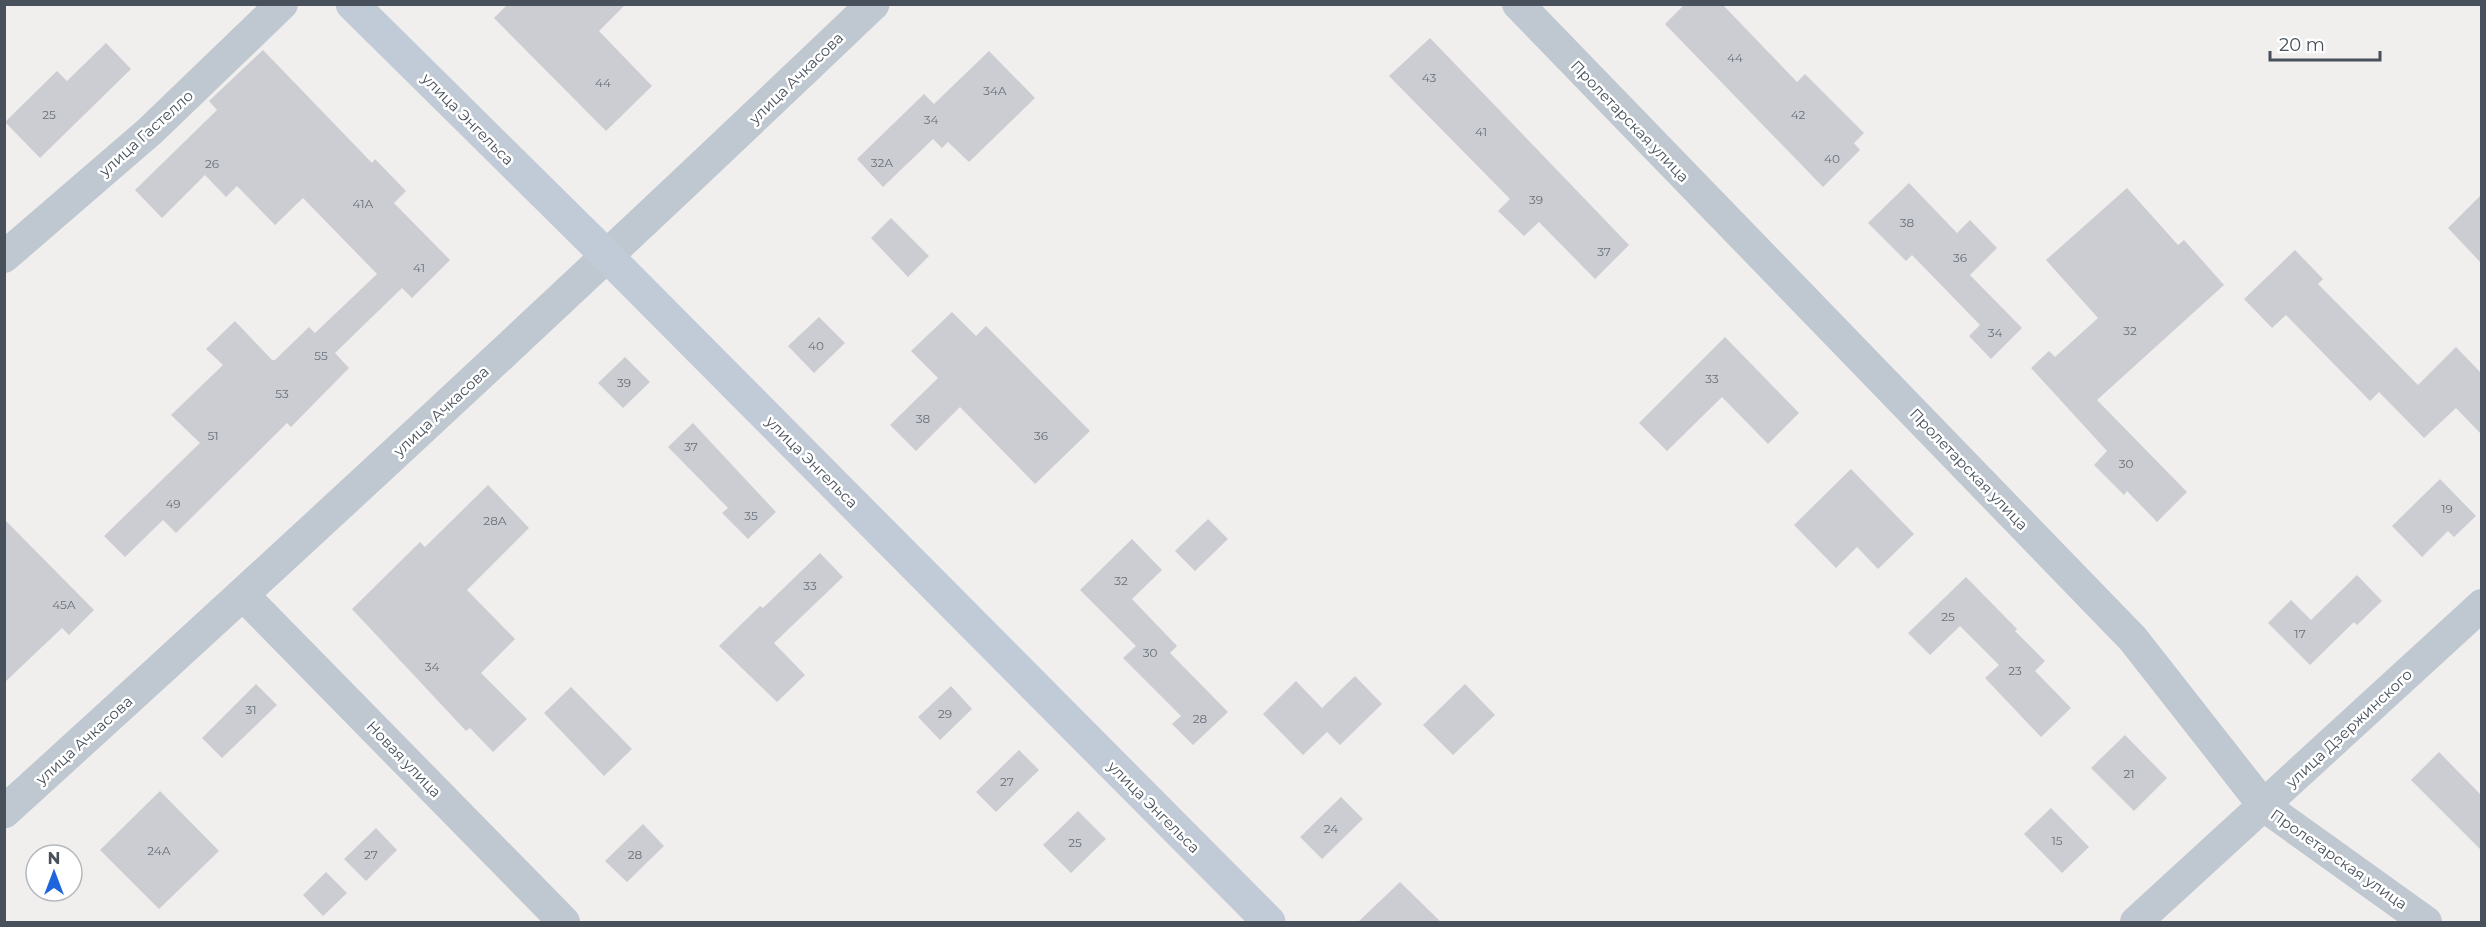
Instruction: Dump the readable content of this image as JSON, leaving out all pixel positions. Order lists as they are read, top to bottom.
{
  "streets": {
    "main road": ["улица Энгельса"],
    "street": [
      "улица Ачкасова",
      "Пролетарская улица",
      "улица Гастелло",
      "улица Дзержинского",
      "Новая улица"
    ]
  },
  "crossings": [
    ["улица Ачкасова", "улица Энгельса"],
    ["улица Ачкасова", "Новая улица"],
    ["Пролетарская улица", "улица Дзержинского"]
  ],
  "house_numbers": [
    "44",
    "43",
    "44",
    "34А",
    "25",
    "42",
    "34",
    "41",
    "40",
    "32А",
    "26",
    "39",
    "41А",
    "38",
    "37",
    "36",
    "41",
    "32",
    "34",
    "40",
    "55",
    "33",
    "39",
    "53",
    "38",
    "51",
    "36",
    "37",
    "30",
    "49",
    "19",
    "35",
    "28А",
    "32",
    "33",
    "45А",
    "25",
    "17",
    "30",
    "34",
    "23",
    "31",
    "29",
    "28",
    "21",
    "27",
    "24",
    "15",
    "25",
    "24А",
    "27",
    "28"
  ],
  "scale_bar": "20 m",
  "north": "top"
}
